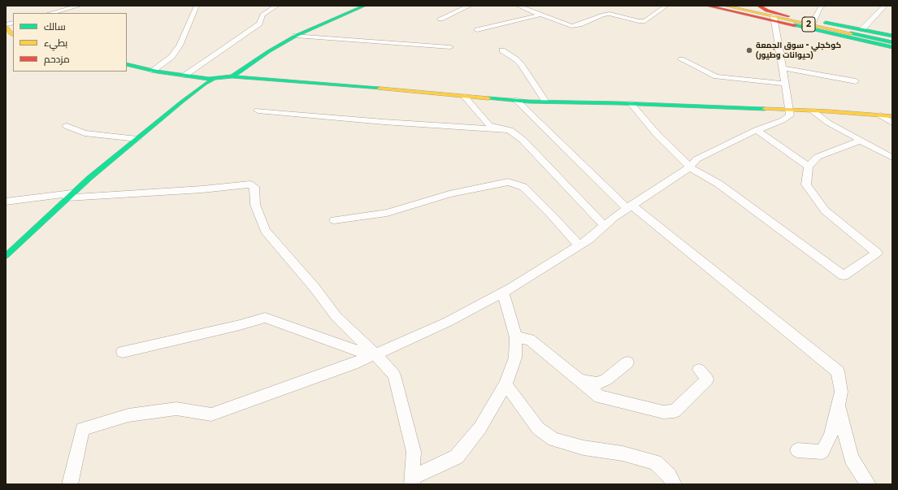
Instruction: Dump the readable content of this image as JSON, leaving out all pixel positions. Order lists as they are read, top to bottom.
{
  "streets": {
    "main road": ["2"]
  },
  "places": ["كوكجلي - سوق الجمعة (حيوانات وطيور)"],
  "legend": ["سالك", "بطيء", "مزدحم"]
}
